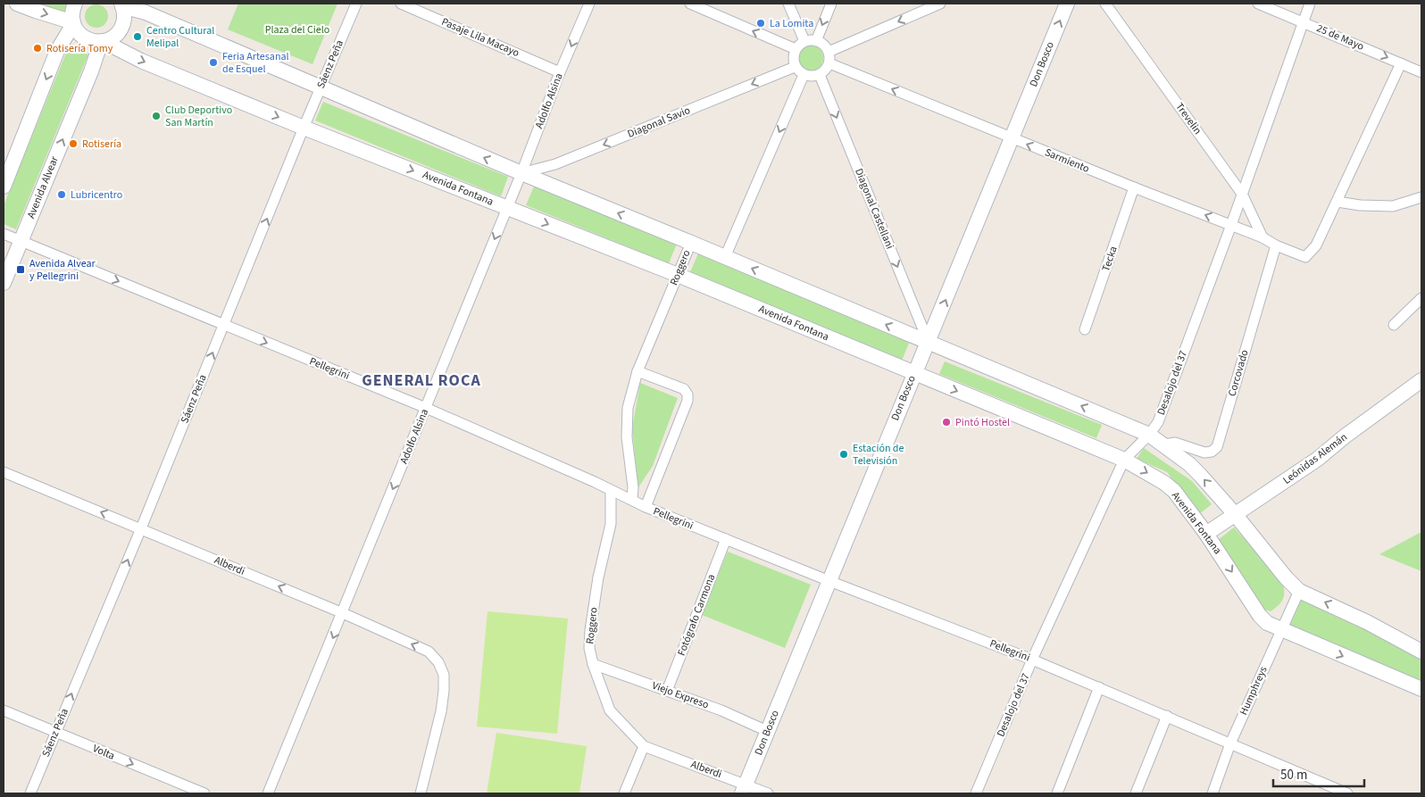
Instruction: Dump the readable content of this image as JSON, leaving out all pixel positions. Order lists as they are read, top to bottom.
{
  "streets": {
    "street": [
      "Pasaje Lila Macayo",
      "25 de Mayo",
      "Sáenz Peña",
      "Don Bosco",
      "Adolfo Alsina",
      "Trevelin",
      "Diagonal Savio",
      "Sarmiento",
      "Avenida Alvear",
      "Avenida Fontana",
      "Diagonal Castellani",
      "Tecka",
      "Roggero",
      "Pellegrini",
      "Corcovado",
      "Desalojo del 37",
      "Leónidas Alemán",
      "Alberdi",
      "Fotógrafo Carmona",
      "Humphreys",
      "Viejo Expreso",
      "Volta"
    ]
  },
  "crossings": [
    ["Pasaje Lila Macayo", "Adolfo Alsina"],
    ["25 de Mayo", "Desalojo del 37"],
    ["Sáenz Peña", "Avenida Fontana"],
    ["Sáenz Peña", "Pellegrini"],
    ["Sáenz Peña", "Alberdi"],
    ["Sáenz Peña", "Volta"],
    ["Don Bosco", "Sarmiento"],
    ["Don Bosco", "Avenida Fontana"],
    ["Don Bosco", "Diagonal Castellani"],
    ["Don Bosco", "Pellegrini"],
    ["Don Bosco", "Alberdi"],
    ["Don Bosco", "Viejo Expreso"],
    ["Adolfo Alsina", "Diagonal Savio"],
    ["Adolfo Alsina", "Avenida Fontana"],
    ["Adolfo Alsina", "Pellegrini"],
    ["Adolfo Alsina", "Alberdi"],
    ["Trevelin", "Sarmiento"],
    ["Trevelin", "Desalojo del 37"],
    ["Diagonal Savio", "Sarmiento"],
    ["Diagonal Savio", "Diagonal Castellani"],
    ["Sarmiento", "Diagonal Castellani"],
    ["Sarmiento", "Tecka"],
    ["Sarmiento", "Corcovado"],
    ["Sarmiento", "Desalojo del 37"],
    ["Avenida Alvear", "Avenida Fontana"],
    ["Avenida Alvear", "Pellegrini"],
    ["Avenida Fontana", "Roggero"],
    ["Avenida Fontana", "Desalojo del 37"],
    ["Avenida Fontana", "Leónidas Alemán"],
    ["Avenida Fontana", "Humphreys"],
    ["Roggero", "Pellegrini"],
    ["Roggero", "Alberdi"],
    ["Roggero", "Viejo Expreso"],
    ["Pellegrini", "Desalojo del 37"],
    ["Pellegrini", "Fotógrafo Carmona"],
    ["Pellegrini", "Humphreys"],
    ["Fotógrafo Carmona", "Viejo Expreso"]
  ],
  "one_way": [
    "25 de Mayo",
    "Sáenz Peña",
    "Don Bosco",
    "Adolfo Alsina",
    "Diagonal Savio",
    "Sarmiento",
    "Diagonal Castellani",
    "Alberdi",
    "Volta"
  ],
  "districts": ["GENERAL ROCA"],
  "parks": ["Plaza del Cielo"],
  "places": {
    "other": [
      "La Lomita",
      "Centro Cultural Melipal",
      "Rotisería Tomy",
      "Feria Artesanal de Esquel",
      "Club Deportivo San Martín",
      "Rotisería",
      "Lubricentro",
      "Pintó Hostel",
      "Estación de Televisión"
    ],
    "transit": ["Avenida Alvear y Pellegrini"]
  },
  "scale_bar": "50 m"
}
